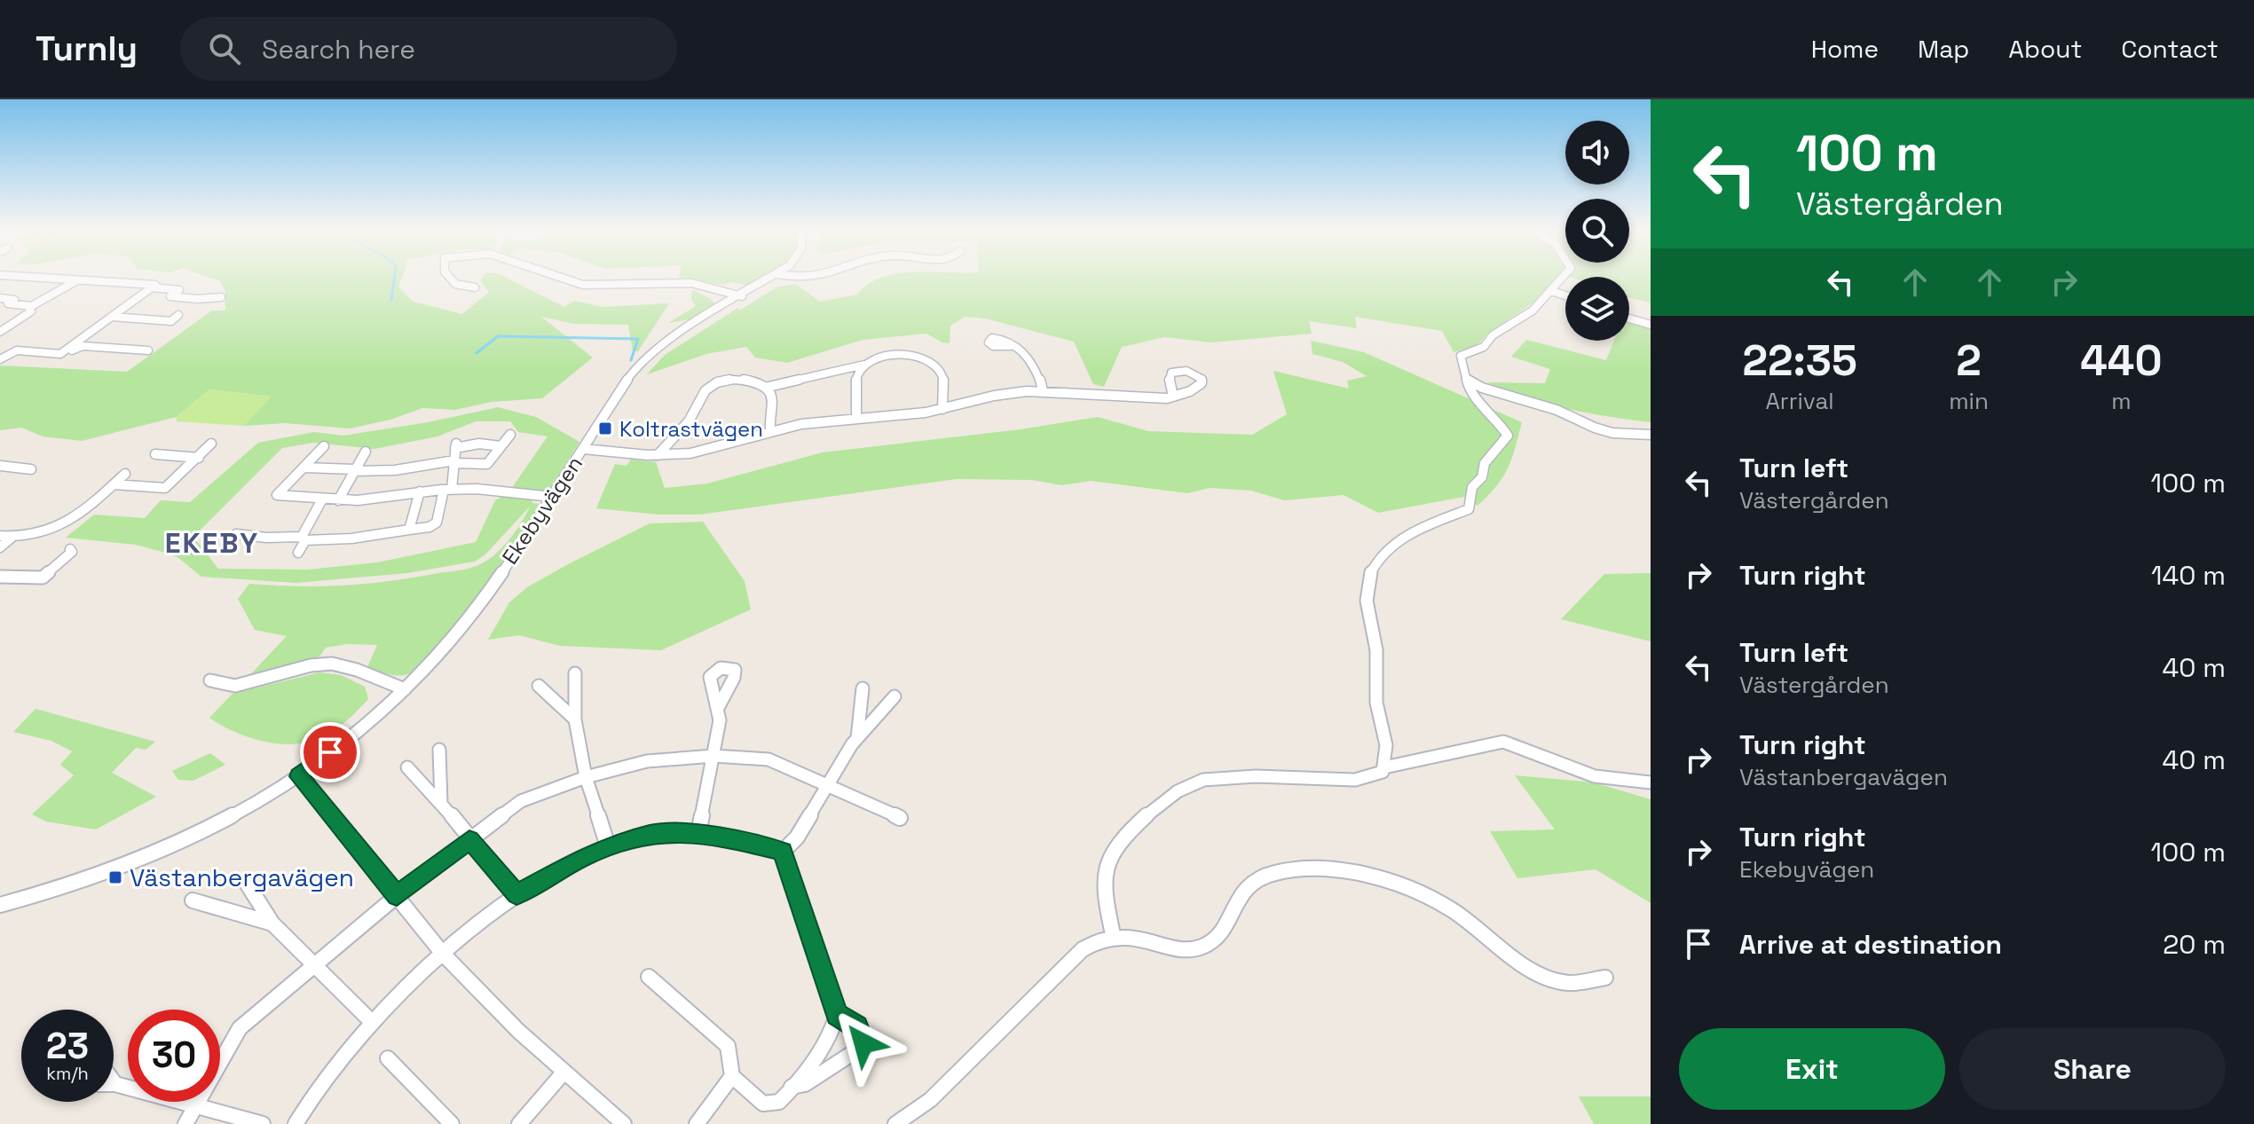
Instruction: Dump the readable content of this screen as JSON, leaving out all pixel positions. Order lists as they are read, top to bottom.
{
  "streets": {
    "street": ["Ekebyvägen"]
  },
  "districts": ["EKEBY"],
  "places": {
    "transit": ["Koltrastvägen", "Västanbergavägen"]
  },
  "page": {
    "header": "Turnly",
    "search": "Search here",
    "nav": [
      "Home",
      "Map",
      "About",
      "Contact"
    ],
    "turn": ["100 m", "Västergården"],
    "eta": [
      "22:35",
      "Arrival",
      "2",
      "min",
      "440",
      "m"
    ],
    "list": [
      {
        "name": "Turn left",
        "note": "Västergården",
        "value": "100 m"
      },
      {
        "name": "Turn right",
        "value": "140 m"
      },
      {
        "name": "Turn left",
        "note": "Västergården",
        "value": "40 m"
      },
      {
        "name": "Turn right",
        "note": "Västanbergavägen",
        "value": "40 m"
      },
      {
        "name": "Turn right",
        "note": "Ekebyvägen",
        "value": "100 m"
      },
      {
        "name": "Arrive at destination",
        "value": "20 m"
      }
    ],
    "speed": "23 km/h",
    "limit": "30",
    "buttons": ["Exit", "Share"]
  }
}
